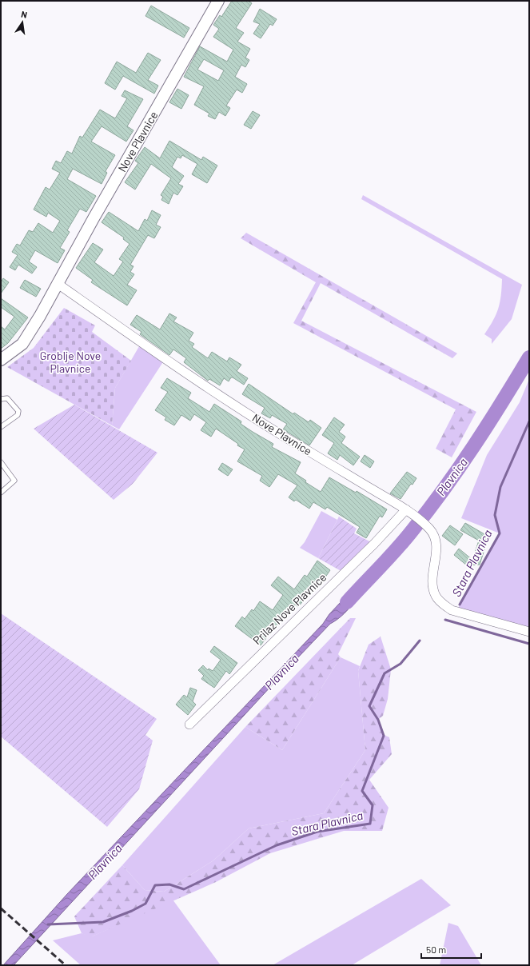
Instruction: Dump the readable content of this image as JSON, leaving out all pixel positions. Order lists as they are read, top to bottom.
{
  "streets": {
    "street": ["Nove Plavnice", "Prilaz Nove Plavnice"]
  },
  "crossings": [
    ["Nove Plavnice", "Prilaz Nove Plavnice"]
  ],
  "water": ["Plavnica", "Stara Plavnica"],
  "parks": ["Groblje Nove Plavnice"],
  "scale_bar": "50 m",
  "north": "top"
}
